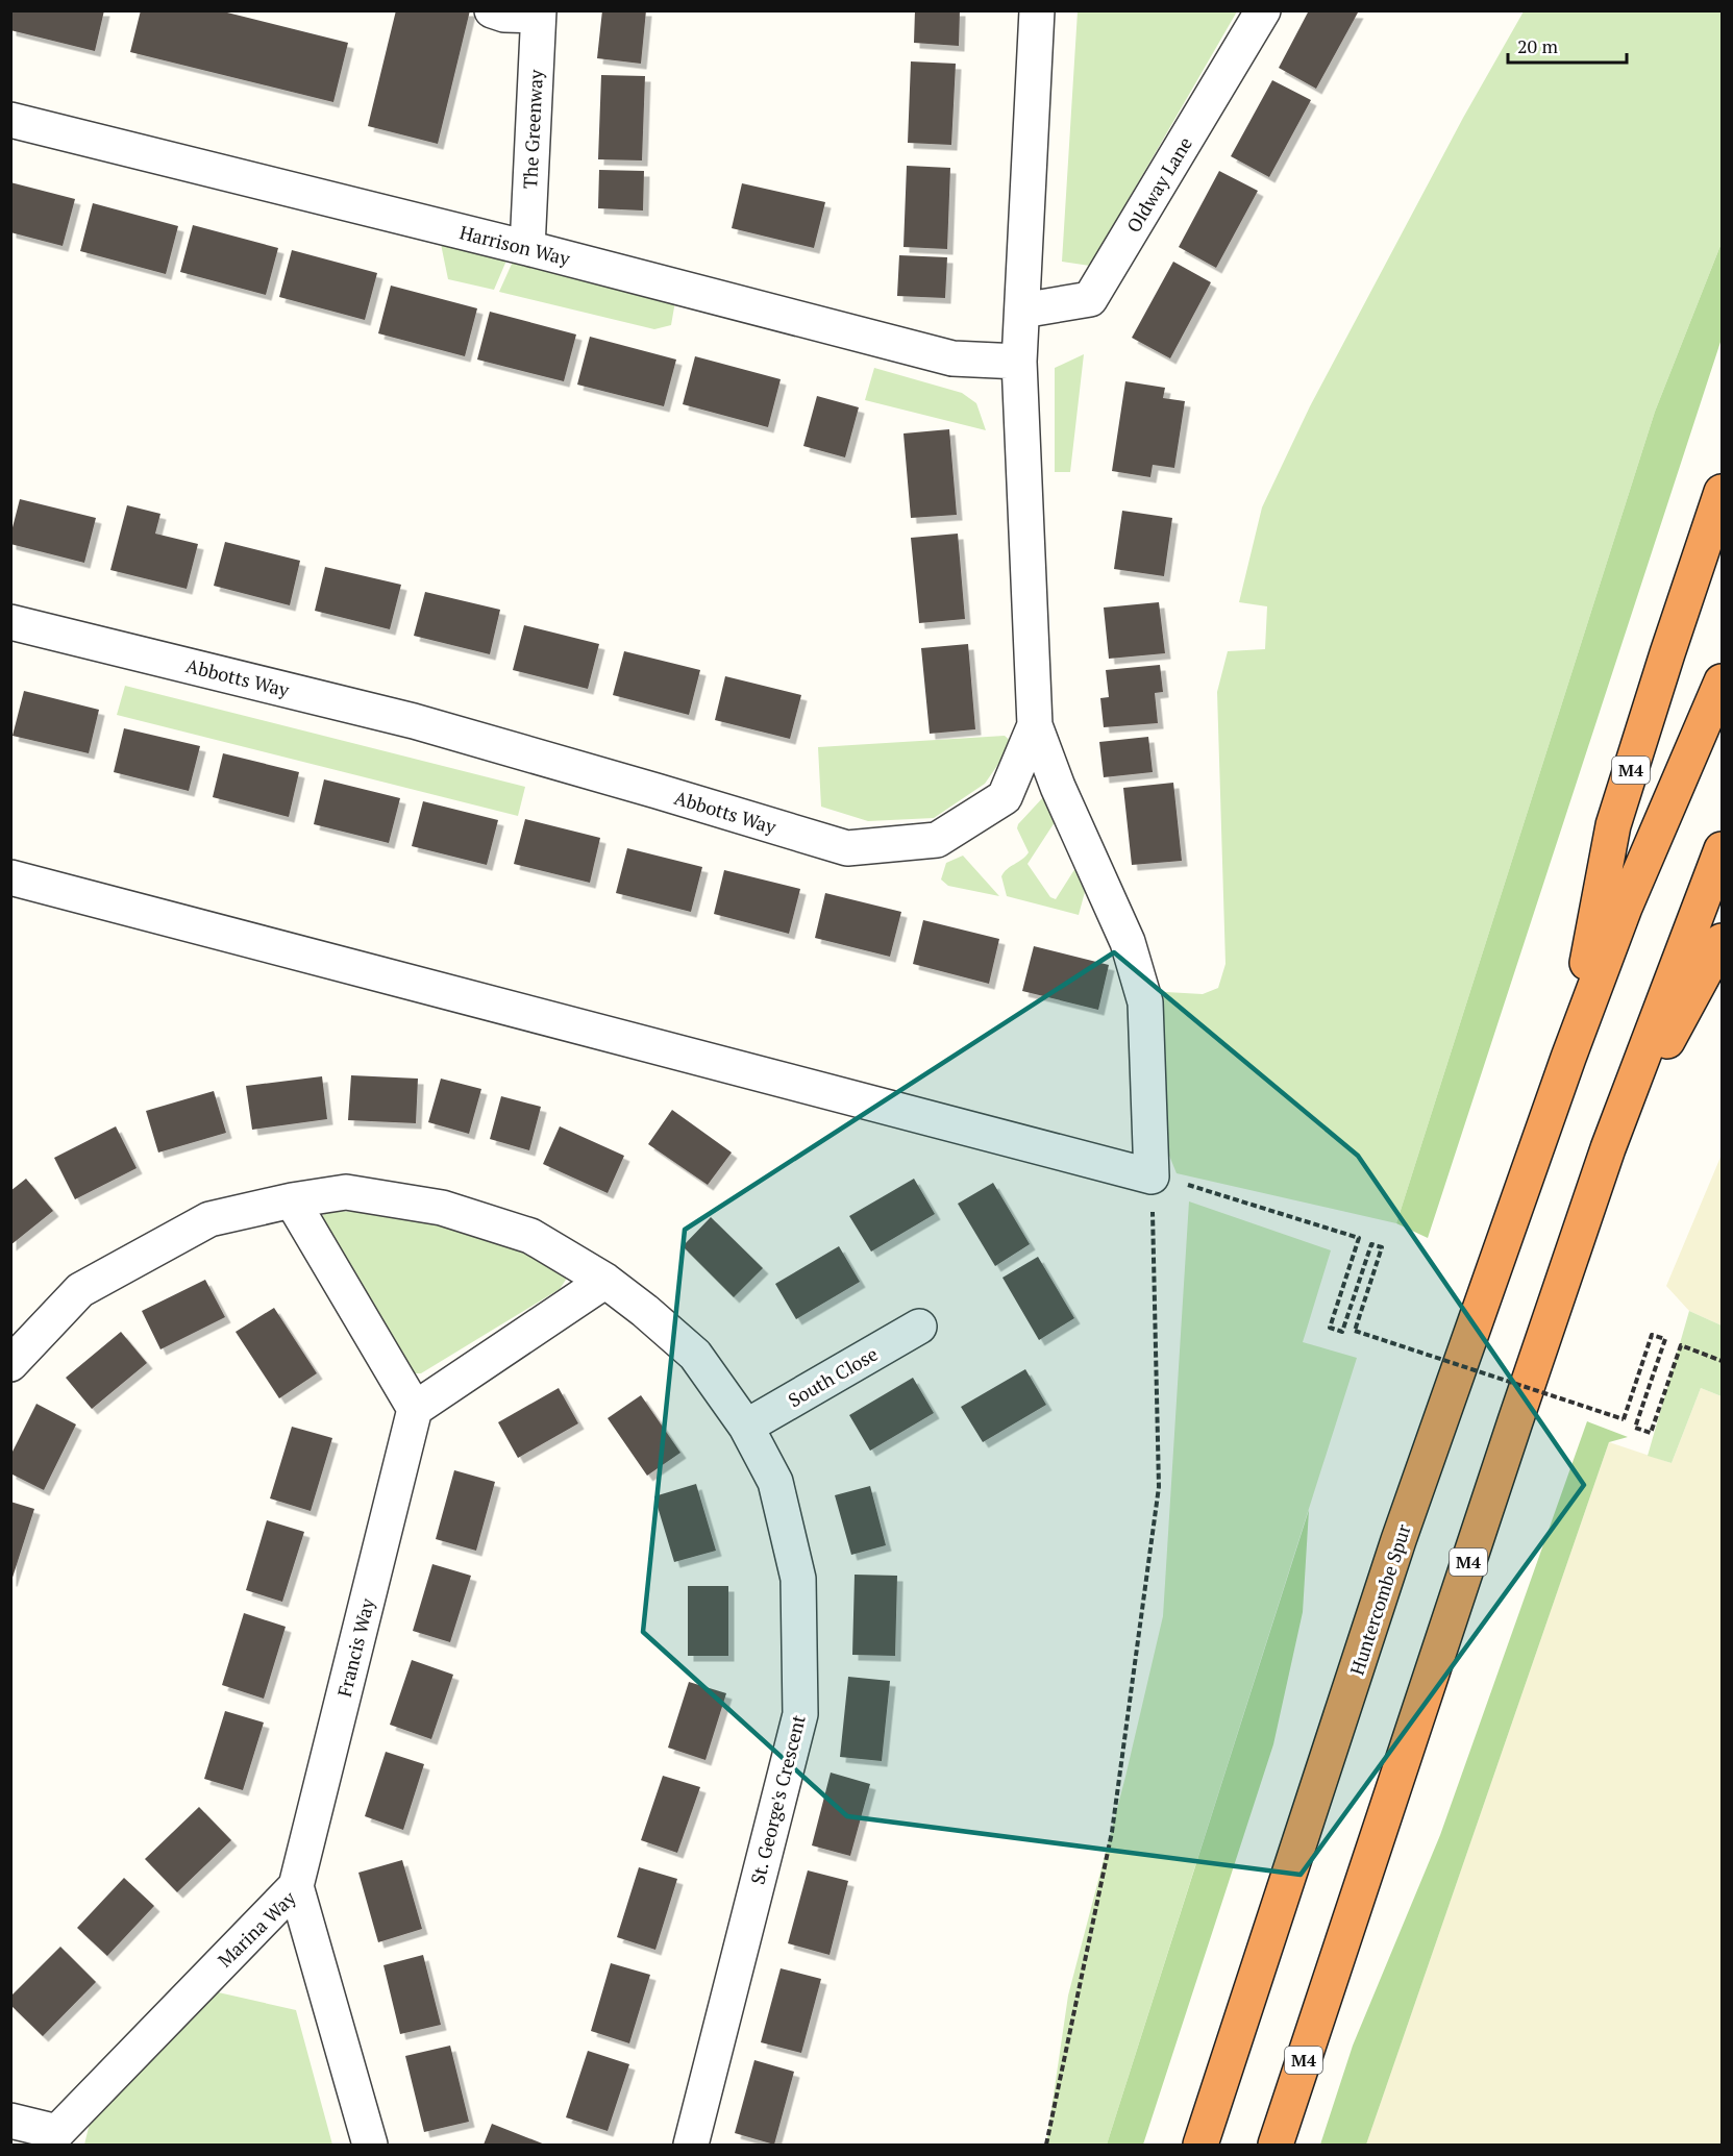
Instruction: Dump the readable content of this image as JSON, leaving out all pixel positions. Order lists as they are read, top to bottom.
{
  "streets": {
    "highway": ["M4", "Huntercombe Spur"],
    "street": [
      "The Greenway",
      "Oldway Lane",
      "Harrison Way",
      "Abbotts Way",
      "South Close",
      "Francis Way",
      "St. George's Crescent",
      "Marina Way"
    ]
  },
  "crossings": [
    ["The Greenway", "Harrison Way"],
    ["Harrison Way", "Abbotts Way"],
    ["M4", "Huntercombe Spur"],
    ["South Close", "St. George's Crescent"],
    ["Francis Way", "Marina Way"]
  ],
  "scale_bar": "20 m"
}
